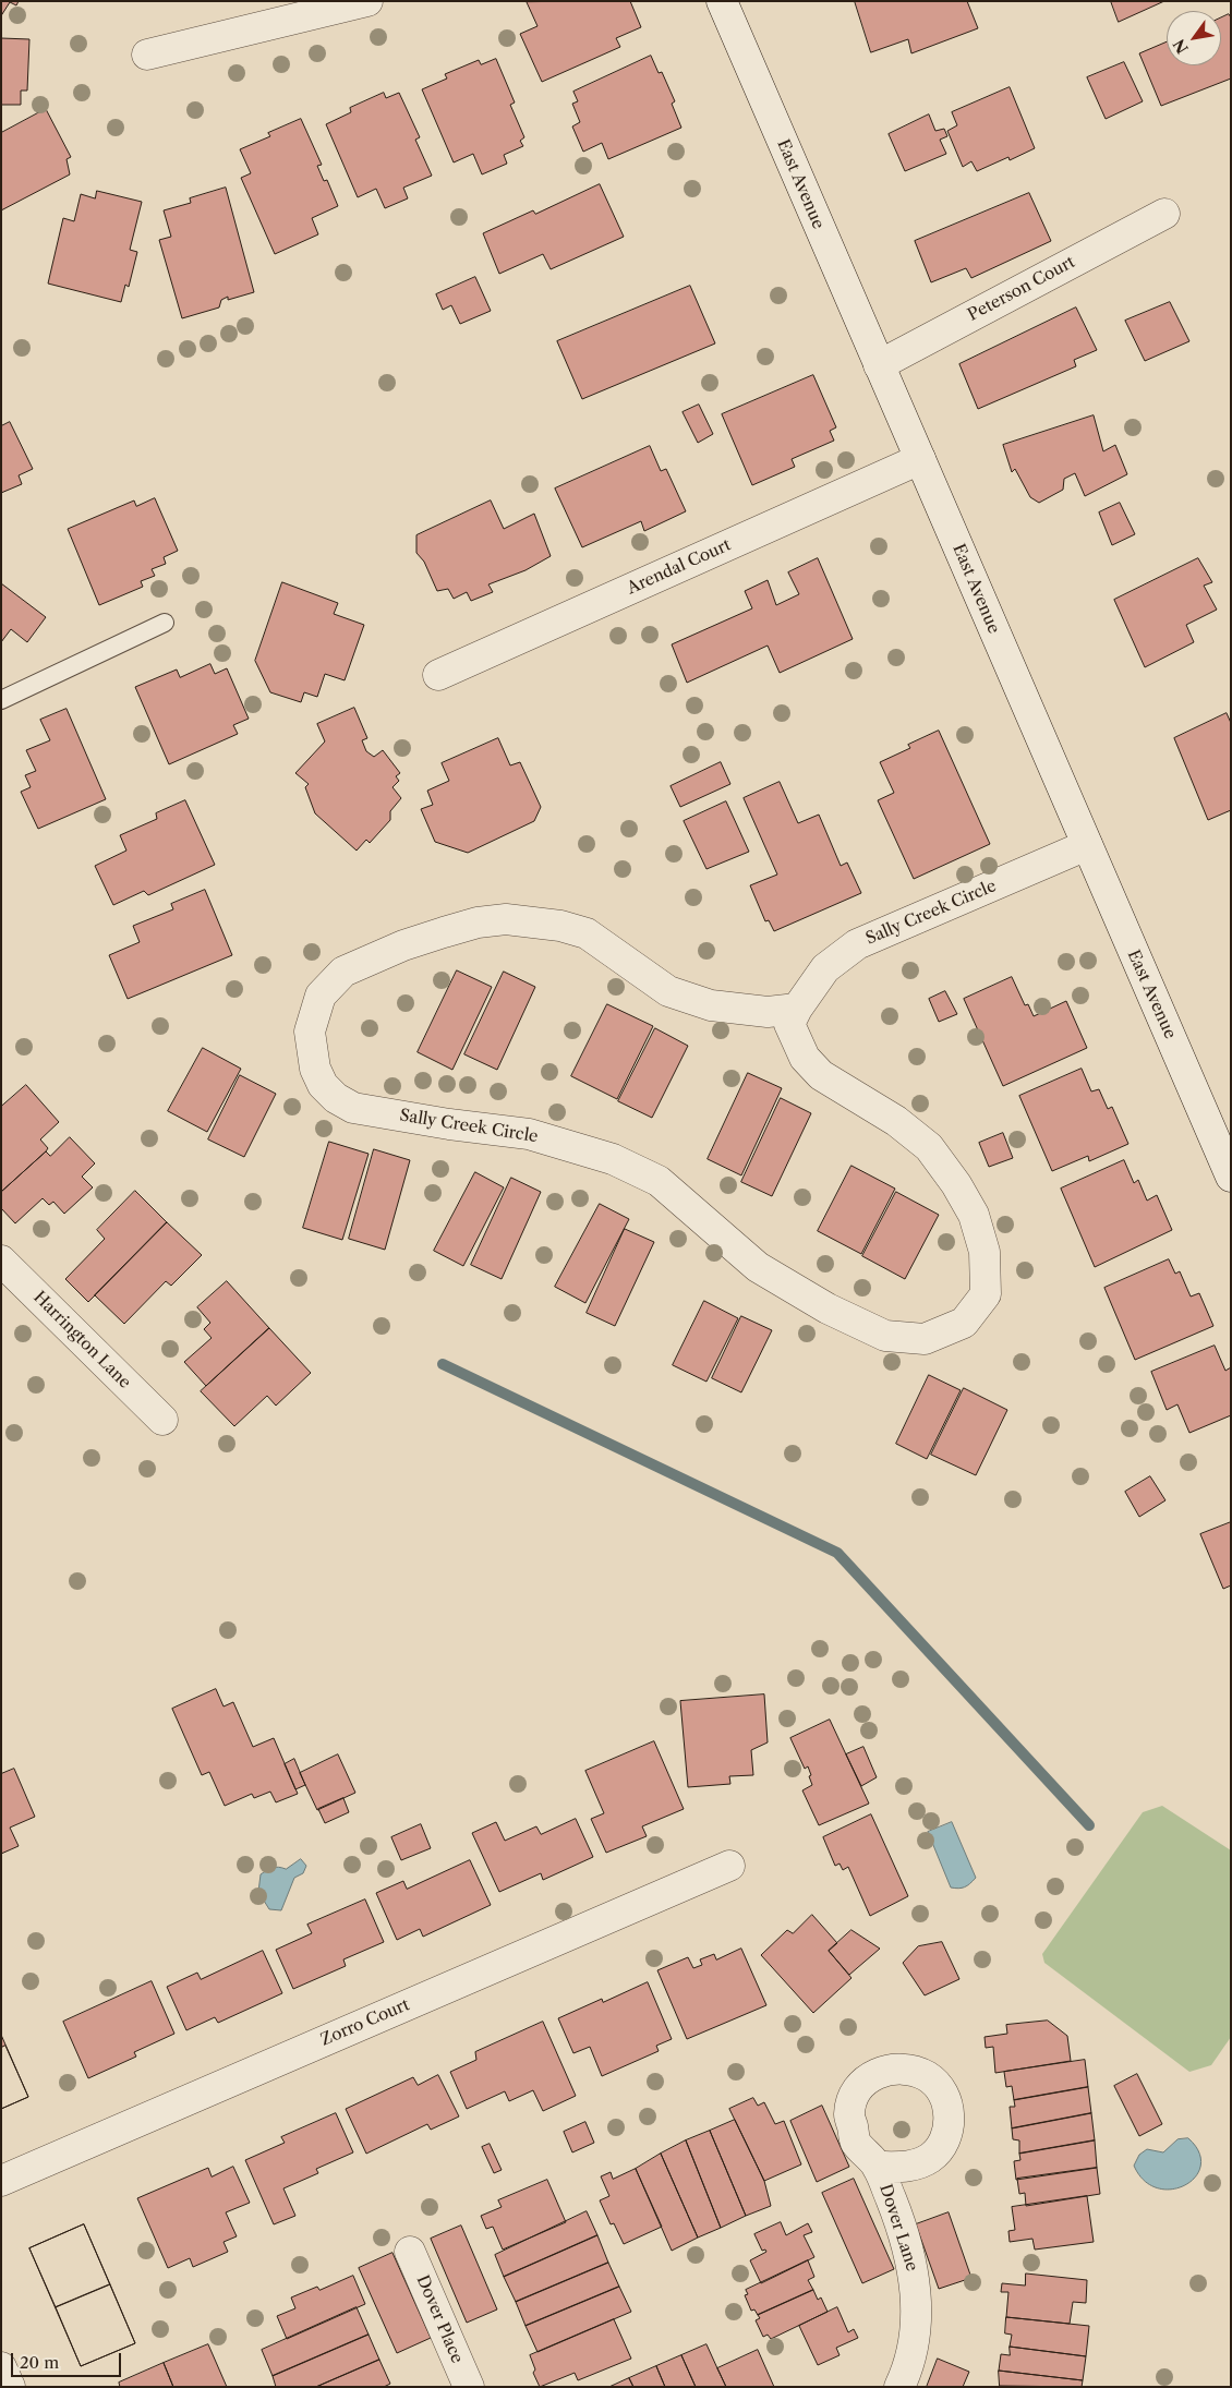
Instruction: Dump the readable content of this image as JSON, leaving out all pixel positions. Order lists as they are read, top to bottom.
{
  "streets": {
    "street": [
      "East Avenue",
      "Peterson Court",
      "Arendal Court",
      "Sally Creek Circle",
      "Harrington Lane",
      "Zorro Court",
      "Dover Lane",
      "Dover Place"
    ]
  },
  "crossings": [
    ["East Avenue", "Peterson Court"],
    ["East Avenue", "Arendal Court"],
    ["East Avenue", "Sally Creek Circle"]
  ],
  "scale_bar": "20 m",
  "north": "bottom left"
}
